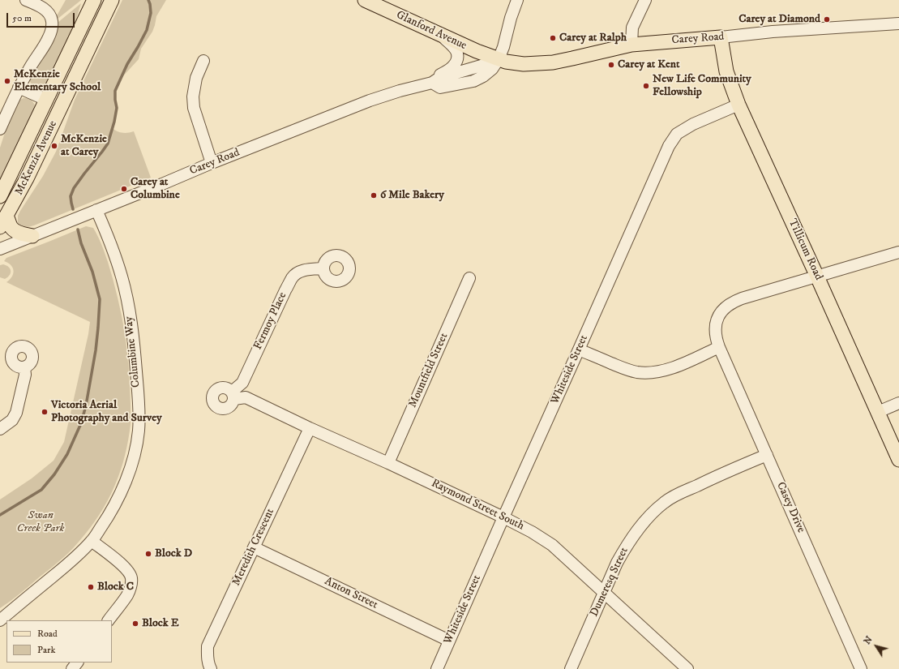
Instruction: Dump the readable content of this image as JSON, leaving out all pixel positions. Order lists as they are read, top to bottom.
{
  "streets": {
    "main road": [
      "Glanford Avenue",
      "Carey Road",
      "McKenzie Avenue",
      "Tillicum Road"
    ],
    "street": [
      "Fermoy Place",
      "Columbine Way",
      "Whiteside Street",
      "Mountfield Street",
      "Raymond Street South",
      "Casey Drive",
      "Meredith Crescent",
      "Dumeresq Street",
      "Anton Street"
    ]
  },
  "crossings": [
    ["Glanford Avenue", "Carey Road"],
    ["Carey Road", "Tillicum Road"],
    ["Carey Road", "Columbine Way"],
    ["Tillicum Road", "Whiteside Street"],
    ["Tillicum Road", "Casey Drive"],
    ["Fermoy Place", "Raymond Street South"],
    ["Whiteside Street", "Raymond Street South"],
    ["Whiteside Street", "Anton Street"],
    ["Mountfield Street", "Raymond Street South"],
    ["Raymond Street South", "Meredith Crescent"],
    ["Raymond Street South", "Dumeresq Street"],
    ["Casey Drive", "Dumeresq Street"],
    ["Meredith Crescent", "Anton Street"]
  ],
  "parks": ["Swan Creek Park"],
  "places": [
    "Carey at Diamond",
    "Carey at Ralph",
    "Carey at Kent",
    "McKenzie Elementary School",
    "New Life Community Fellowship",
    "McKenzie at Carey",
    "Carey at Columbine",
    "6 Mile Bakery",
    "Victoria Aerial Photography and Survey",
    "Block D",
    "Block C",
    "Block E"
  ],
  "legend": ["Road", "Park"],
  "scale_bar": "50 m",
  "north": "top left"
}
